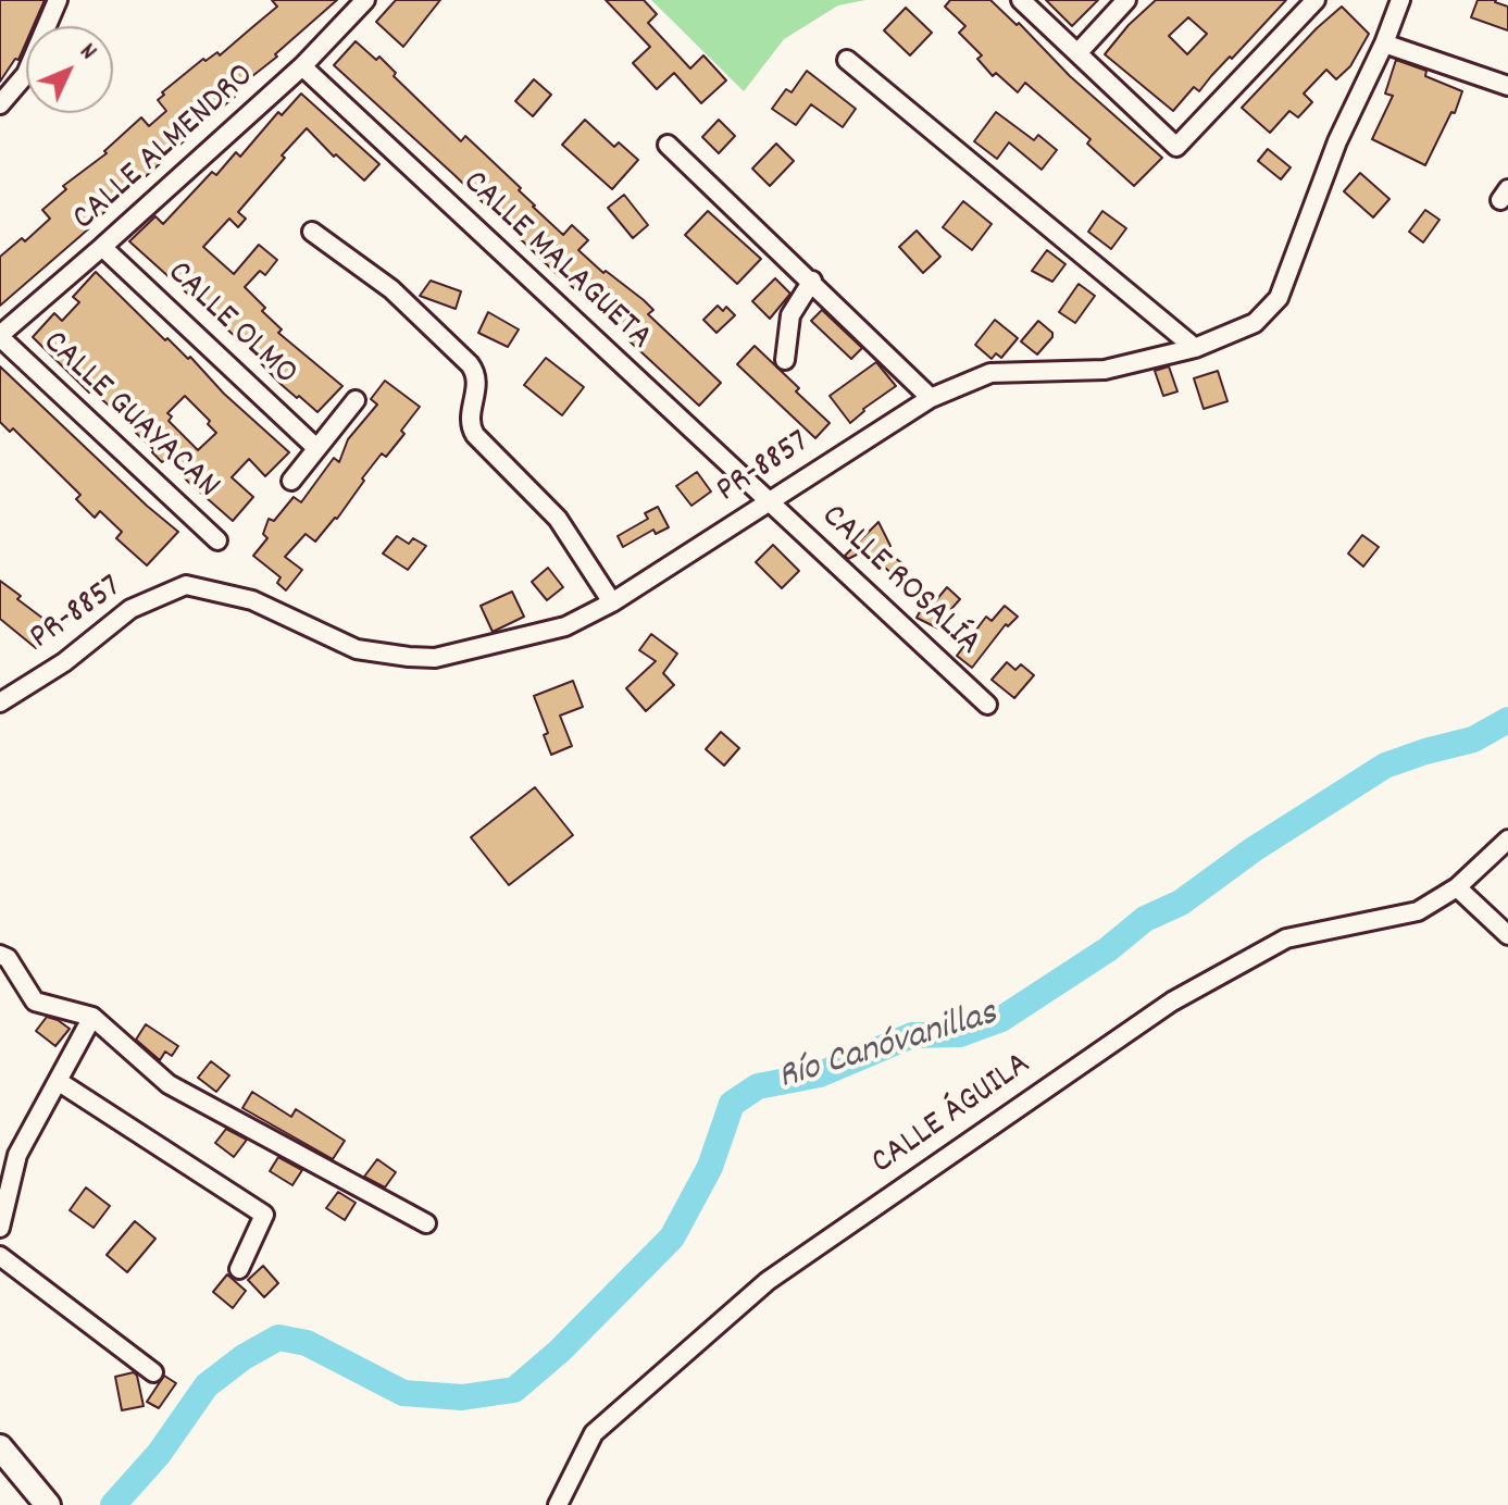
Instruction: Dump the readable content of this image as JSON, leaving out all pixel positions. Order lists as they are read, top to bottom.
{
  "streets": {
    "street": [
      "CALLE ALMENDRO",
      "CALLE MALAGUETA",
      "CALLE OLMO",
      "CALLE GUAYACAN",
      "PR-8857",
      "CALLE ROSALÍA",
      "CALLE ÁGUILA"
    ]
  },
  "crossings": [
    ["CALLE ALMENDRO", "CALLE MALAGUETA"],
    ["CALLE ALMENDRO", "CALLE OLMO"],
    ["CALLE ALMENDRO", "CALLE GUAYACAN"],
    ["CALLE MALAGUETA", "PR-8857"],
    ["CALLE MALAGUETA", "CALLE ROSALÍA"],
    ["PR-8857", "CALLE ROSALÍA"]
  ],
  "water": ["Río Canóvanillas"],
  "north": "top right"
}
